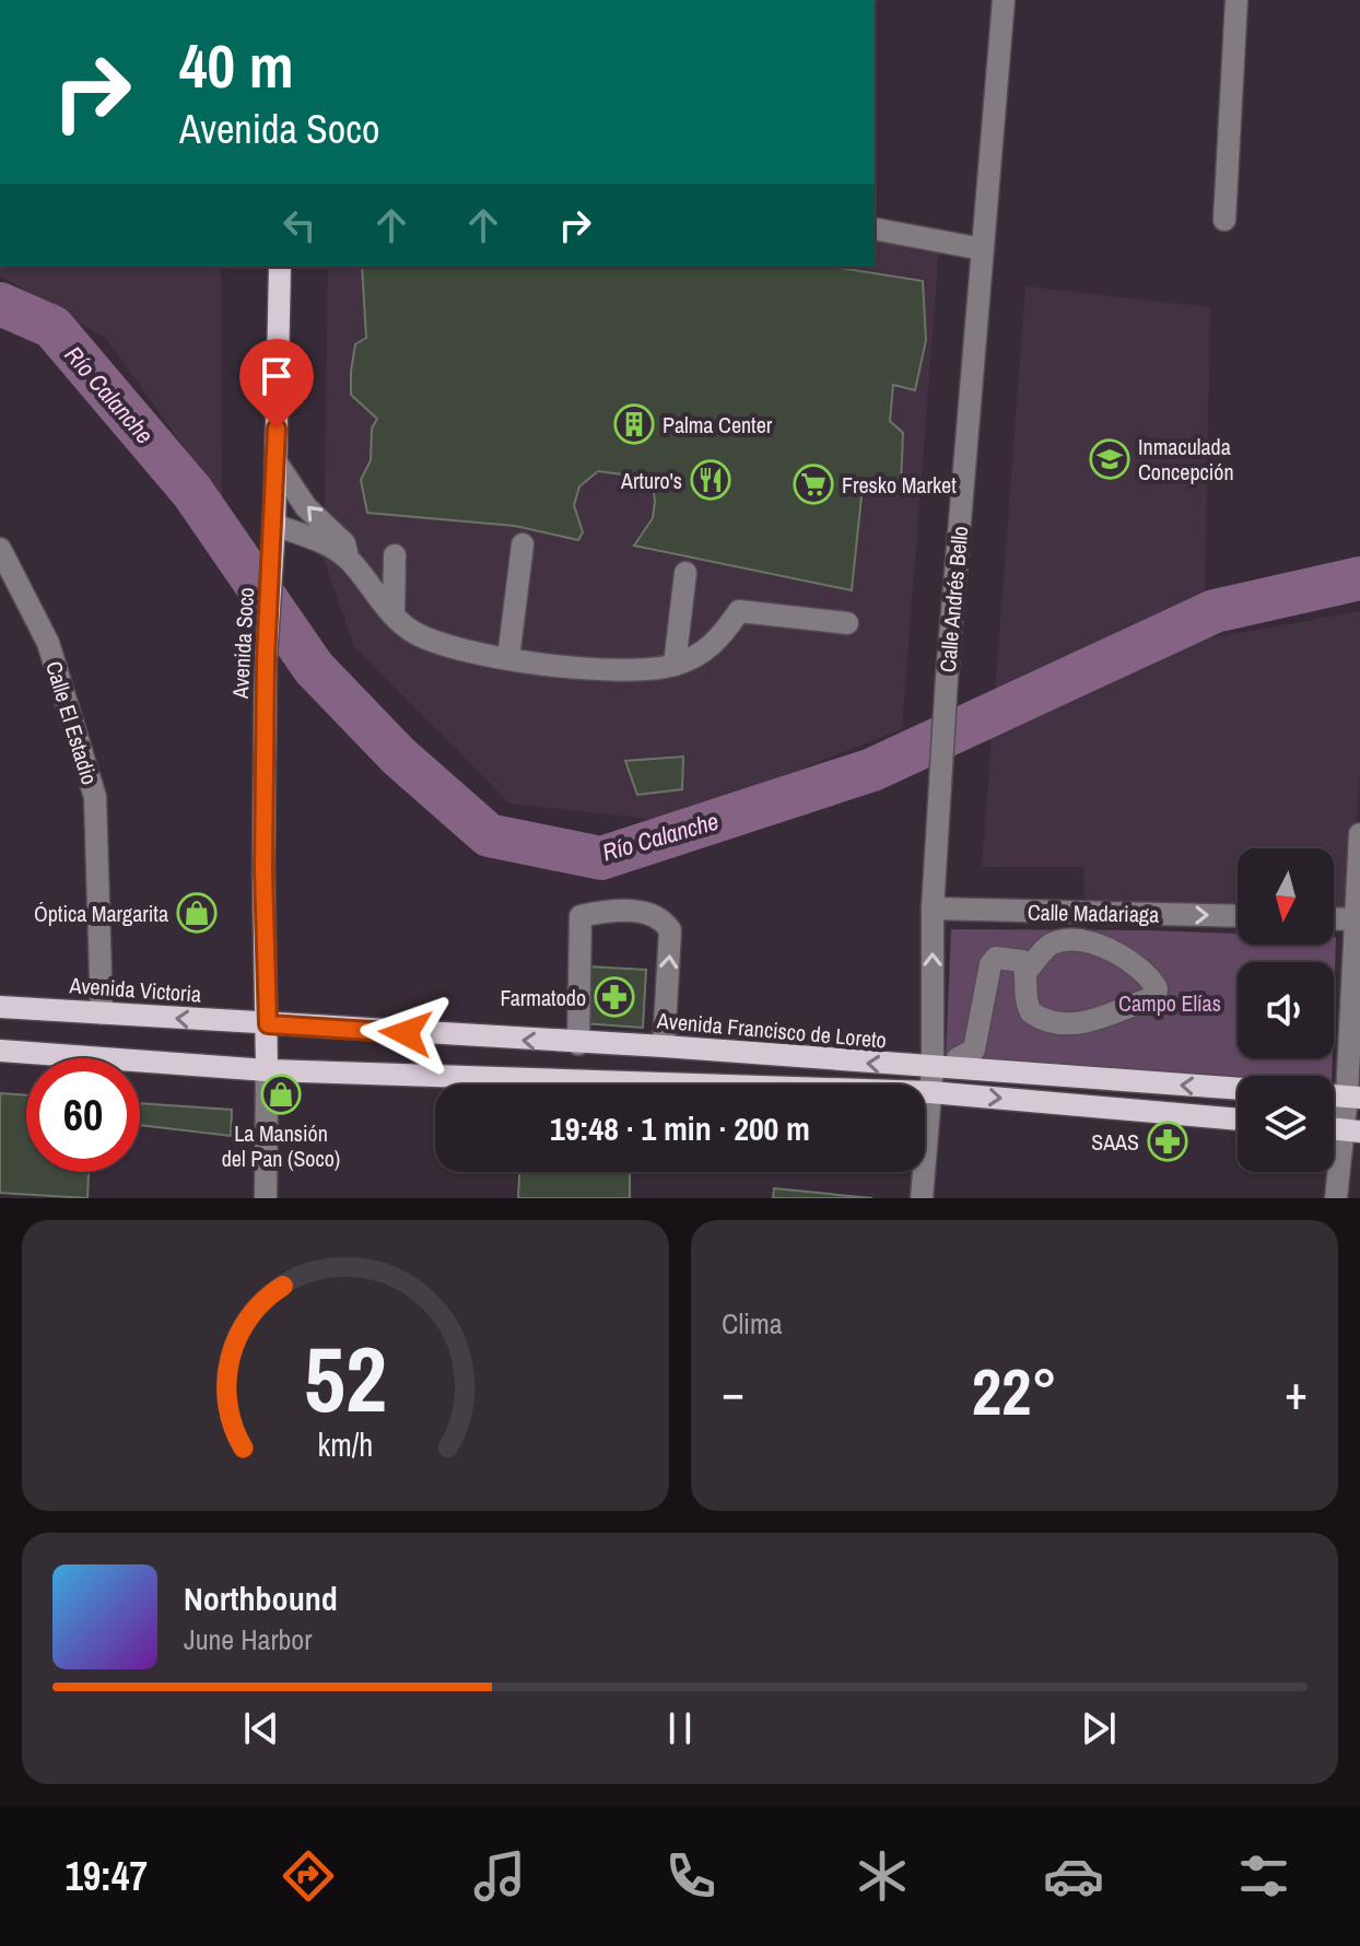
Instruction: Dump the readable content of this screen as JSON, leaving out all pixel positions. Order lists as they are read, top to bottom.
{
  "streets": {
    "main road": ["Avenida Soco", "Avenida Victoria", "Avenida Francisco de Loreto"],
    "street": ["Calle Andrés Bello", "Calle El Estadio", "Calle Madariaga"]
  },
  "crossings": [
    ["Calle Andrés Bello", "Calle Madariaga"],
    ["Calle Andrés Bello", "Avenida Francisco de Loreto"],
    ["Avenida Soco", "Avenida Victoria"],
    ["Avenida Soco", "Avenida Francisco de Loreto"],
    ["Calle El Estadio", "Avenida Victoria"],
    ["Avenida Victoria", "Avenida Francisco de Loreto"]
  ],
  "one_way": ["Calle Madariaga"],
  "water": ["Río Calanche"],
  "parks": ["Campo Elías"],
  "places": {
    "building": ["Palma Center"],
    "school or university": ["Inmaculada Concepción"],
    "restaurant": ["Arturo's"],
    "supermarket": ["Fresko Market"],
    "shop": ["Óptica Margarita", "La Mansión del Pan (Soco)"],
    "pharmacy": ["Farmatodo", "SAAS"]
  },
  "north": "bottom",
  "page": {
    "turn": ["40 m", "Avenida Soco"],
    "limit": "60",
    "trip": "19:48 · 1 min · 200 m",
    "tile": "Clima",
    "heat": ["−", "22°", "+"],
    "song": ["Northbound", "June Harbor"],
    "tabs": "19:47",
    "gauge": ["52", "km/h"]
  }
}
